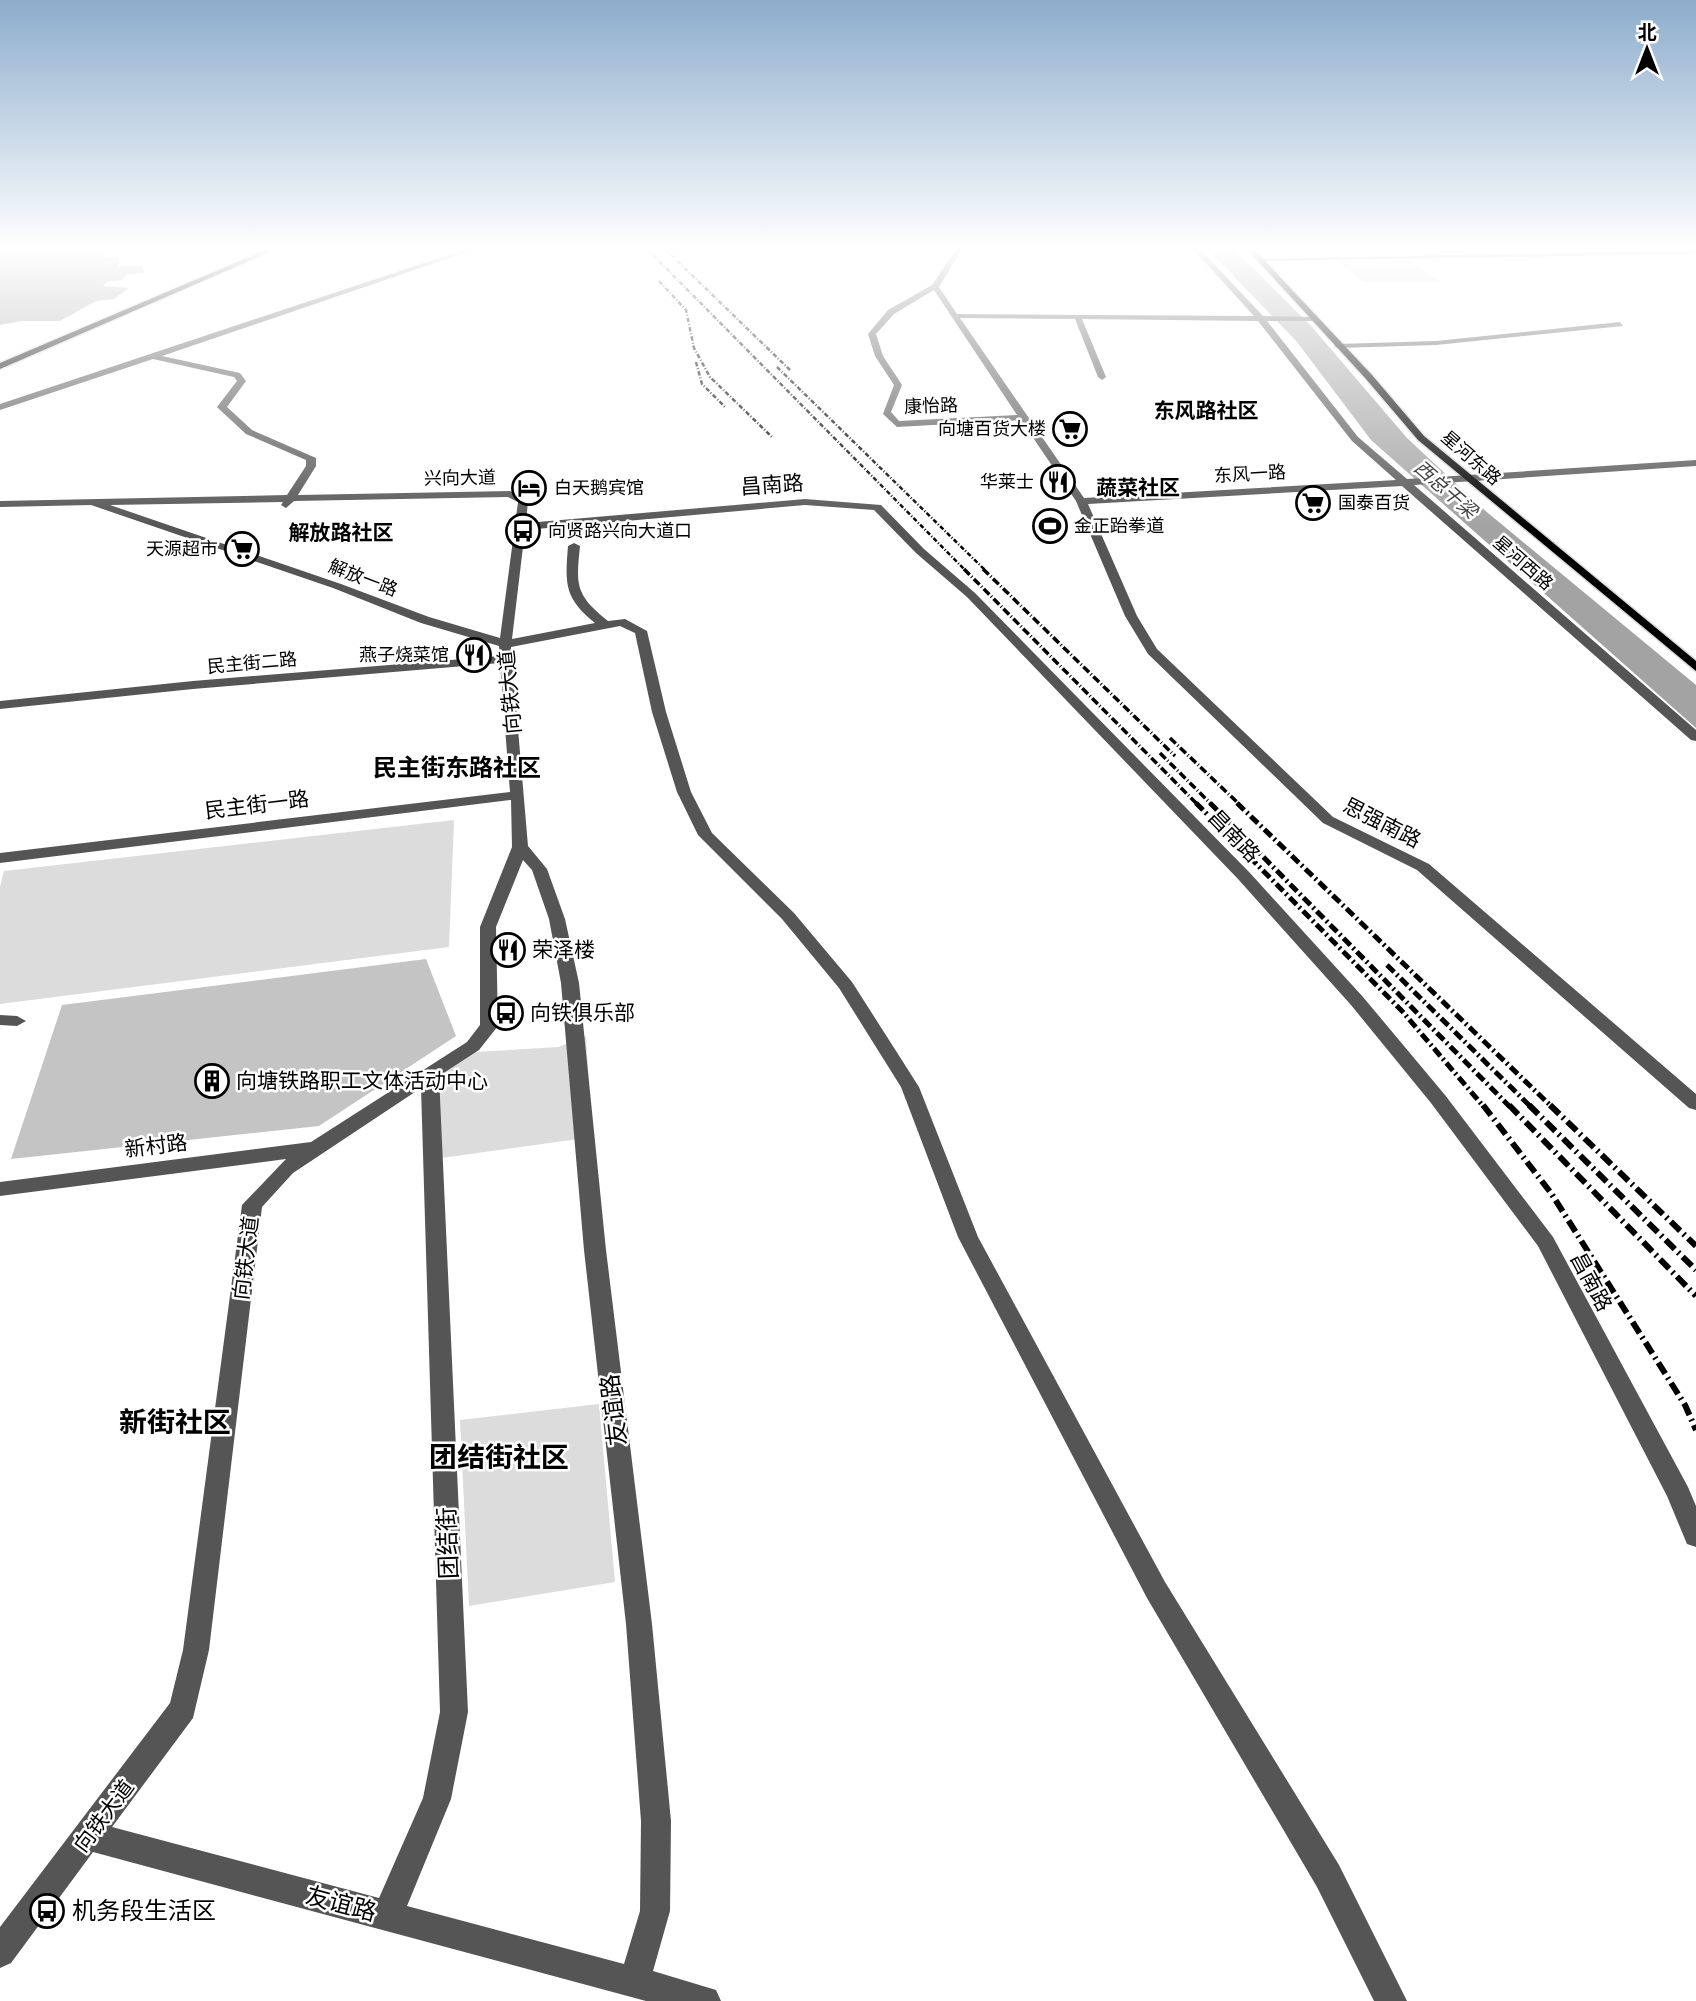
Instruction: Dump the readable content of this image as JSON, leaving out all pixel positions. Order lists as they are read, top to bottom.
{
  "streets": {
    "main road": ["星河东路"],
    "street": [
      "康怡路",
      "东风一路",
      "兴向大道",
      "昌南路",
      "星河西路",
      "解放一路",
      "民主街二路",
      "向铁大道",
      "民主街一路",
      "思强南路",
      "新村路",
      "友谊路",
      "团结街"
    ]
  },
  "crossings": [
    ["康怡路", "思强南路"],
    ["星河东路", "东风一路"],
    ["东风一路", "星河西路"],
    ["东风一路", "思强南路"],
    ["兴向大道", "解放一路"],
    ["兴向大道", "向铁大道"],
    ["昌南路", "向铁大道"],
    ["解放一路", "民主街二路"],
    ["解放一路", "向铁大道"],
    ["民主街二路", "向铁大道"],
    ["向铁大道", "民主街一路"],
    ["向铁大道", "新村路"],
    ["向铁大道", "友谊路"],
    ["向铁大道", "团结街"],
    ["友谊路", "团结街"]
  ],
  "districts": [
    "东风路社区",
    "蔬菜社区",
    "解放路社区",
    "民主街东路社区",
    "新街社区",
    "团结街社区"
  ],
  "water": ["西总干梁"],
  "places": {
    "supermarket": ["向塘百货大楼", "国泰百货", "天源超市"],
    "restaurant": ["华莱士", "燕子烧菜馆", "荣泽楼"],
    "hotel": ["白天鹅宾馆"],
    "sports": ["金正跆拳道"],
    "bus stop": ["向贤路兴向大道口", "向铁俱乐部", "机务段生活区"],
    "building": ["向塘铁路职工文体活动中心"]
  },
  "north": "top"
}
